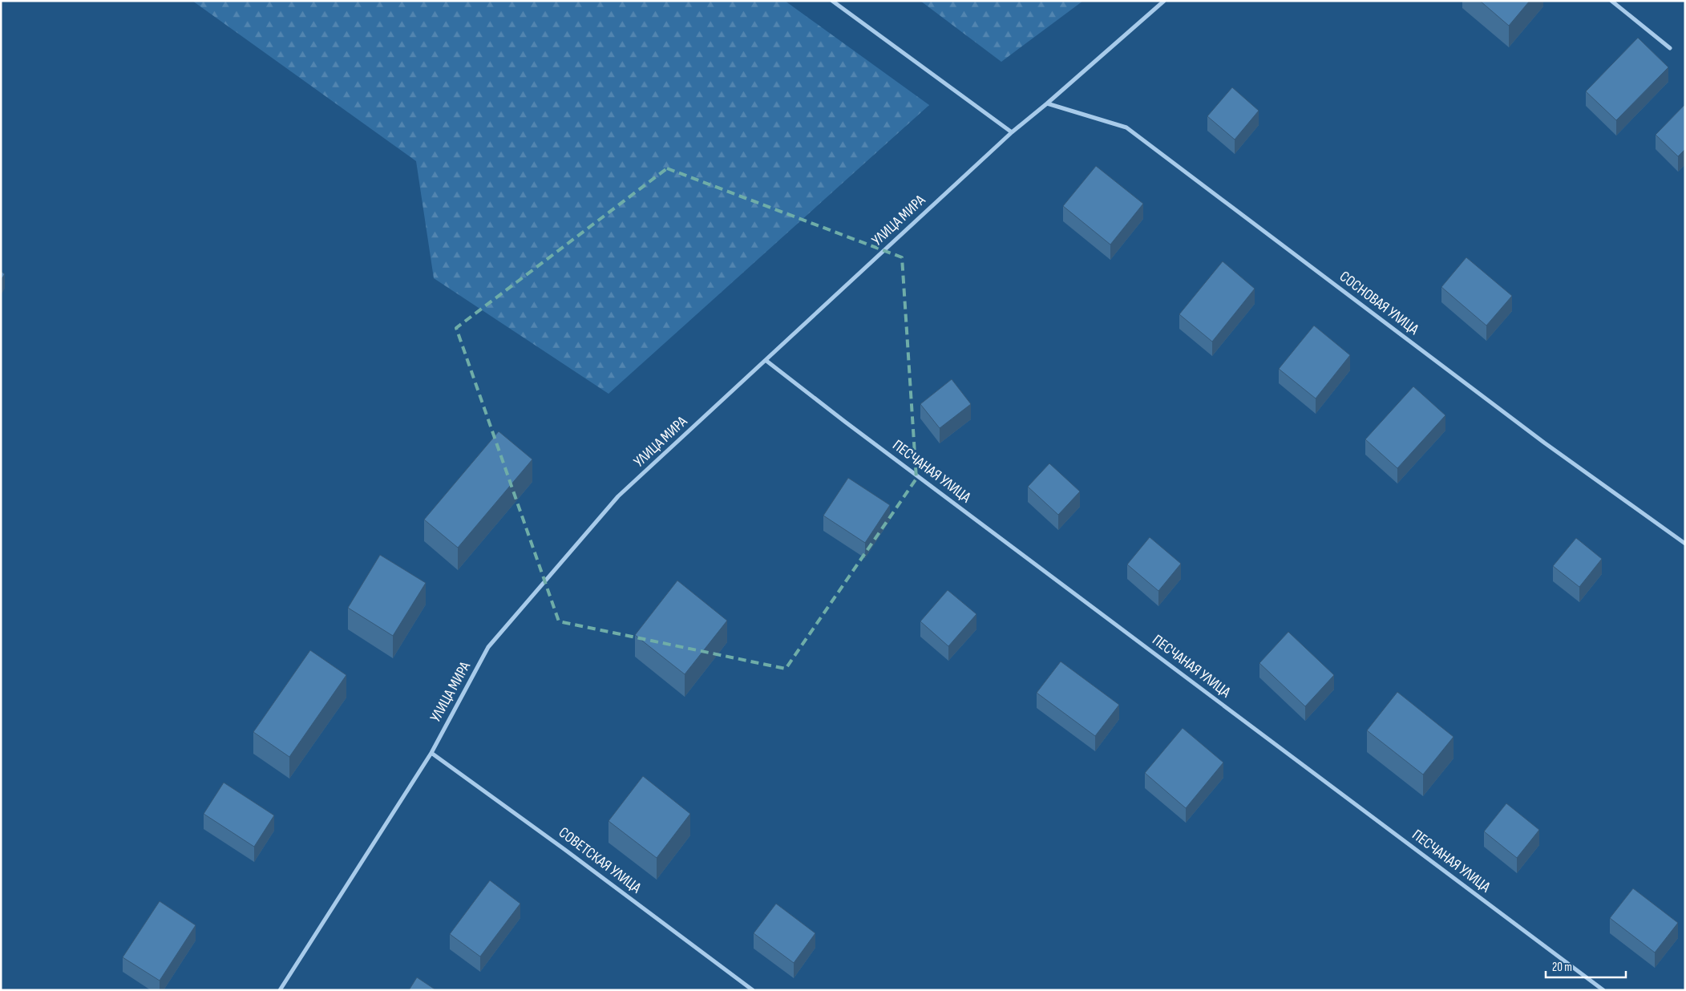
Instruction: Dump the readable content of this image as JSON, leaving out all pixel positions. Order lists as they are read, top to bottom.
{
  "streets": {
    "street": [
      "УЛИЦА МИРА",
      "СОСНОВАЯ УЛИЦА",
      "ПЕСЧАНАЯ УЛИЦА",
      "СОВЕТСКАЯ УЛИЦА"
    ]
  },
  "crossings": [
    ["УЛИЦА МИРА", "СОСНОВАЯ УЛИЦА"],
    ["УЛИЦА МИРА", "ПЕСЧАНАЯ УЛИЦА"],
    ["УЛИЦА МИРА", "СОВЕТСКАЯ УЛИЦА"]
  ],
  "scale_bar": "20 m"
}
